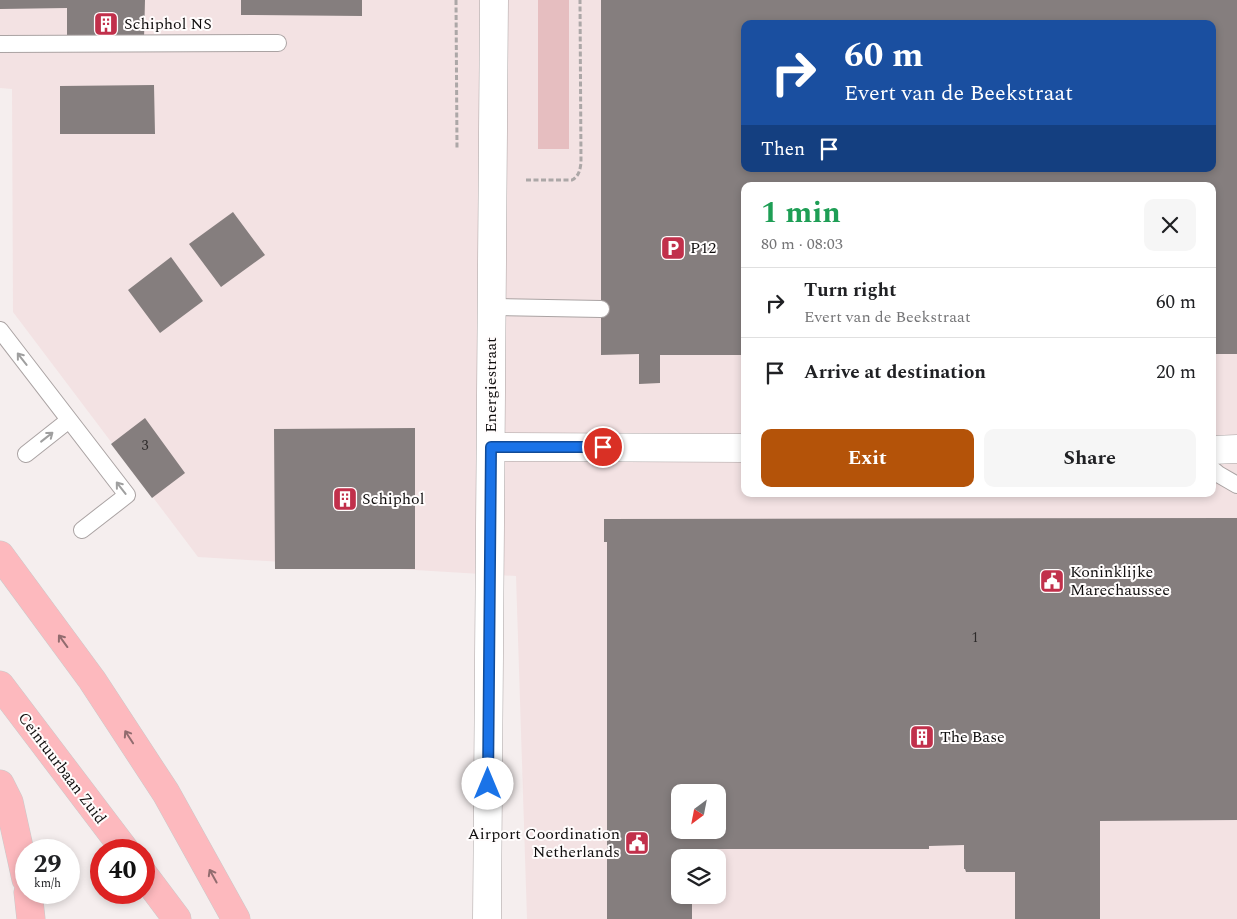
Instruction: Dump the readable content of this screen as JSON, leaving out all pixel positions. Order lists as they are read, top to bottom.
{
  "streets": {
    "main road": ["Ceintuurbaan Zuid"],
    "street": ["Energiestraat"]
  },
  "places": {
    "building": ["Schiphol NS", "Schiphol", "The Base"],
    "parking": ["P12"],
    "public building": ["Koninklijke Marechaussee", "Airport Coordination Netherlands"]
  },
  "house_numbers": ["3", "1"],
  "north": "bottom left",
  "page": {
    "turn": ["60 m", "Evert van de Beekstraat"],
    "then": "Then",
    "heading": ["1 min", "80 m · 08:03"],
    "list": [
      {
        "name": "Turn right",
        "note": "Evert van de Beekstraat",
        "value": "60 m"
      },
      {
        "name": "Arrive at destination",
        "value": "20 m"
      }
    ],
    "buttons": ["Exit", "Share"],
    "speed": "29 km/h",
    "limit": "40"
  }
}
